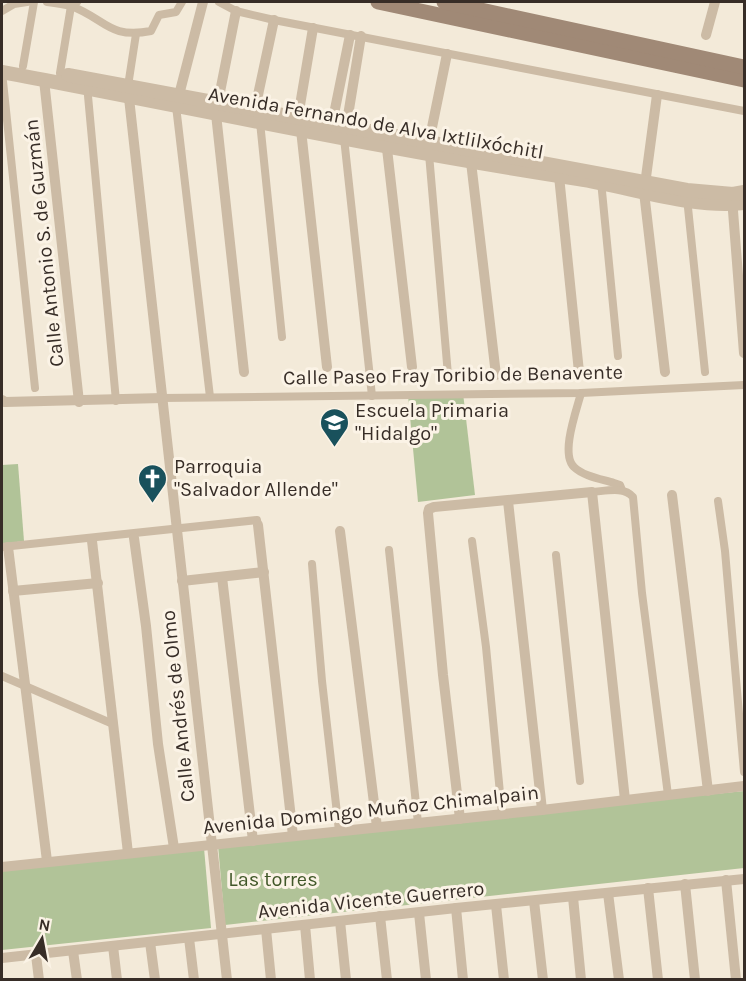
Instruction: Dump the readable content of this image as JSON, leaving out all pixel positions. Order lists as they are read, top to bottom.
{
  "streets": {
    "street": [
      "Avenida Fernando de Alva Ixtlilxóchitl",
      "Calle Antonio S. de Guzmán",
      "Calle Paseo Fray Toribio de Benavente",
      "Calle Andrés de Olmo",
      "Avenida Domingo Muñoz Chimalpain",
      "Avenida Vicente Guerrero"
    ]
  },
  "crossings": [
    ["Avenida Fernando de Alva Ixtlilxóchitl", "Calle Antonio S. de Guzmán"],
    ["Calle Paseo Fray Toribio de Benavente", "Calle Andrés de Olmo"],
    ["Calle Andrés de Olmo", "Avenida Domingo Muñoz Chimalpain"],
    ["Calle Andrés de Olmo", "Avenida Vicente Guerrero"]
  ],
  "parks": ["Las torres"],
  "places": {
    "school or university": ["Escuela Primaria \"Hidalgo\""],
    "church": ["Parroquia \"Salvador Allende\""]
  },
  "north": "top"
}
